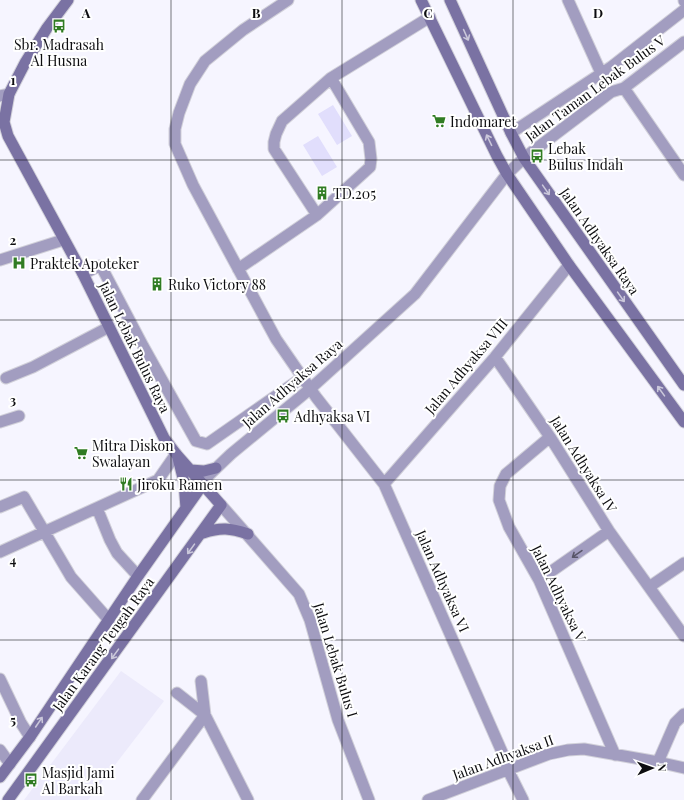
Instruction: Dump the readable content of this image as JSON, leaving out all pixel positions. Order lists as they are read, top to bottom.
{
  "streets": {
    "main road": ["Jalan Adhyaksa Raya", "Jalan Lebak Bulus Raya", "Jalan Karang Tengah Raya"],
    "street": [
      "Jalan Taman Lebak Bulus V",
      "Jalan Adhyaksa VIII",
      "Jalan Adhyaksa IV",
      "Jalan Adhyaksa VI",
      "Jalan Adhyaksa V",
      "Jalan Lebak Bulus I",
      "Jalan Adhyaksa II"
    ]
  },
  "crossings": [
    ["Jalan Taman Lebak Bulus V", "Jalan Adhyaksa Raya"],
    ["Jalan Adhyaksa Raya", "Jalan Lebak Bulus Raya"],
    ["Jalan Adhyaksa Raya", "Jalan Adhyaksa VI"],
    ["Jalan Adhyaksa Raya", "Jalan Karang Tengah Raya"],
    ["Jalan Lebak Bulus Raya", "Jalan Karang Tengah Raya"],
    ["Jalan Lebak Bulus Raya", "Jalan Lebak Bulus I"],
    ["Jalan Adhyaksa VIII", "Jalan Adhyaksa IV"],
    ["Jalan Adhyaksa VIII", "Jalan Adhyaksa VI"],
    ["Jalan Adhyaksa IV", "Jalan Adhyaksa V"],
    ["Jalan Adhyaksa VI", "Jalan Adhyaksa II"],
    ["Jalan Adhyaksa V", "Jalan Adhyaksa II"],
    ["Jalan Karang Tengah Raya", "Jalan Lebak Bulus I"]
  ],
  "places": {
    "bus stop": [
      "Sbr. Madrasah Al Husna",
      "Lebak Bulus Indah",
      "Adhyaksa VI",
      "Masjid Jami Al Barkah"
    ],
    "supermarket": ["Indomaret", "Mitra Diskon Swalayan"],
    "building": ["TD.205", "Ruko Victory 88"],
    "hospital": ["Praktek Apoteker"],
    "restaurant": ["Jiroku Ramen"]
  },
  "north": "right",
  "grid": {
    "columns": [
      "A",
      "B",
      "C",
      "D"
    ],
    "rows": [
      "1",
      "2",
      "3",
      "4",
      "5"
    ]
  }
}
